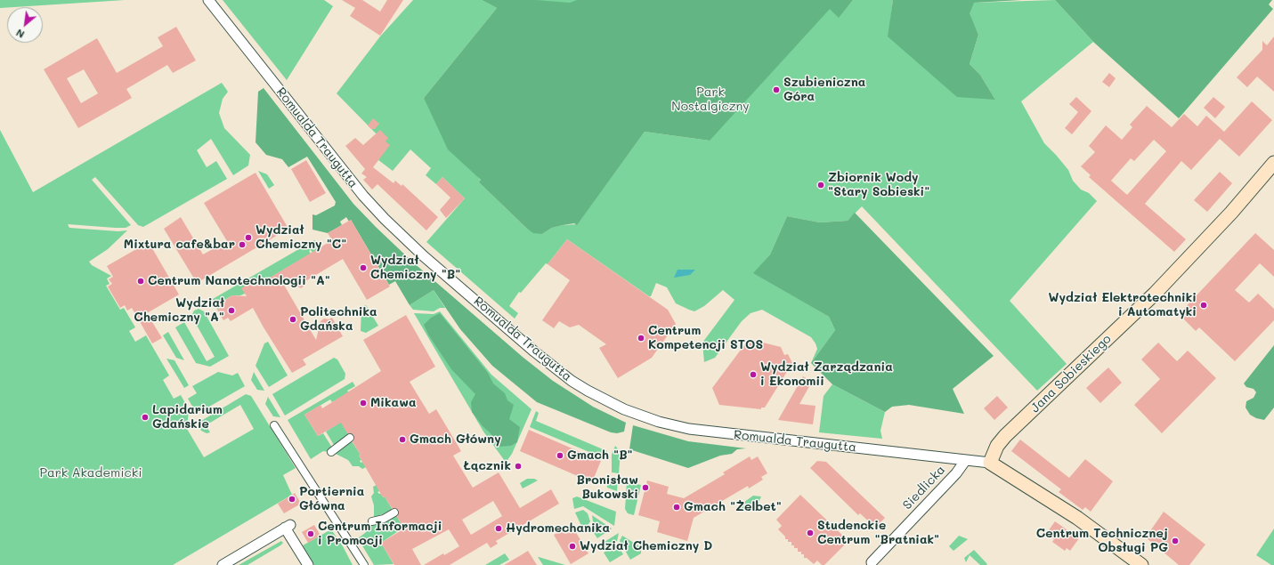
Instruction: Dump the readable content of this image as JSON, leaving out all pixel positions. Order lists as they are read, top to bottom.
{
  "streets": {
    "main road": ["Romualda Traugutta", "Jana Sobieskiego"],
    "street": ["Siedlicka"]
  },
  "crossings": [
    ["Romualda Traugutta", "Jana Sobieskiego"],
    ["Romualda Traugutta", "Siedlicka"]
  ],
  "parks": ["Park Nostalgiczny", "Park Akademicki"],
  "places": [
    "Szubieniczna Góra",
    "Zbiornik Wody \"Stary Sobieski\"",
    "Wydział Chemiczny \"C\"",
    "Mixtura cafe&bar",
    "Wydział Chemiczny \"B\"",
    "Centrum Nanotechnologii \"A\"",
    "Wydział Elektrotechniki i Automatyki",
    "Wydział Chemiczny \"A\"",
    "Politechnika Gdańska",
    "Centrum Kompetencji STOS",
    "Wydział Zarządzania i Ekonomii",
    "Mikawa",
    "Lapidarium Gdańskie",
    "Gmach Główny",
    "Gmach \"B\"",
    "Łącznik",
    "Bronisław Bukowski",
    "Portiernia Główna",
    "Gmach \"Żelbet\"",
    "Hydromechanika",
    "Studenckie Centrum \"Bratniak\"",
    "Centrum Informacji i Promocji",
    "Centrum Technicznej Obsługi PG",
    "Wydział Chemiczny D"
  ],
  "north": "bottom left"
}
